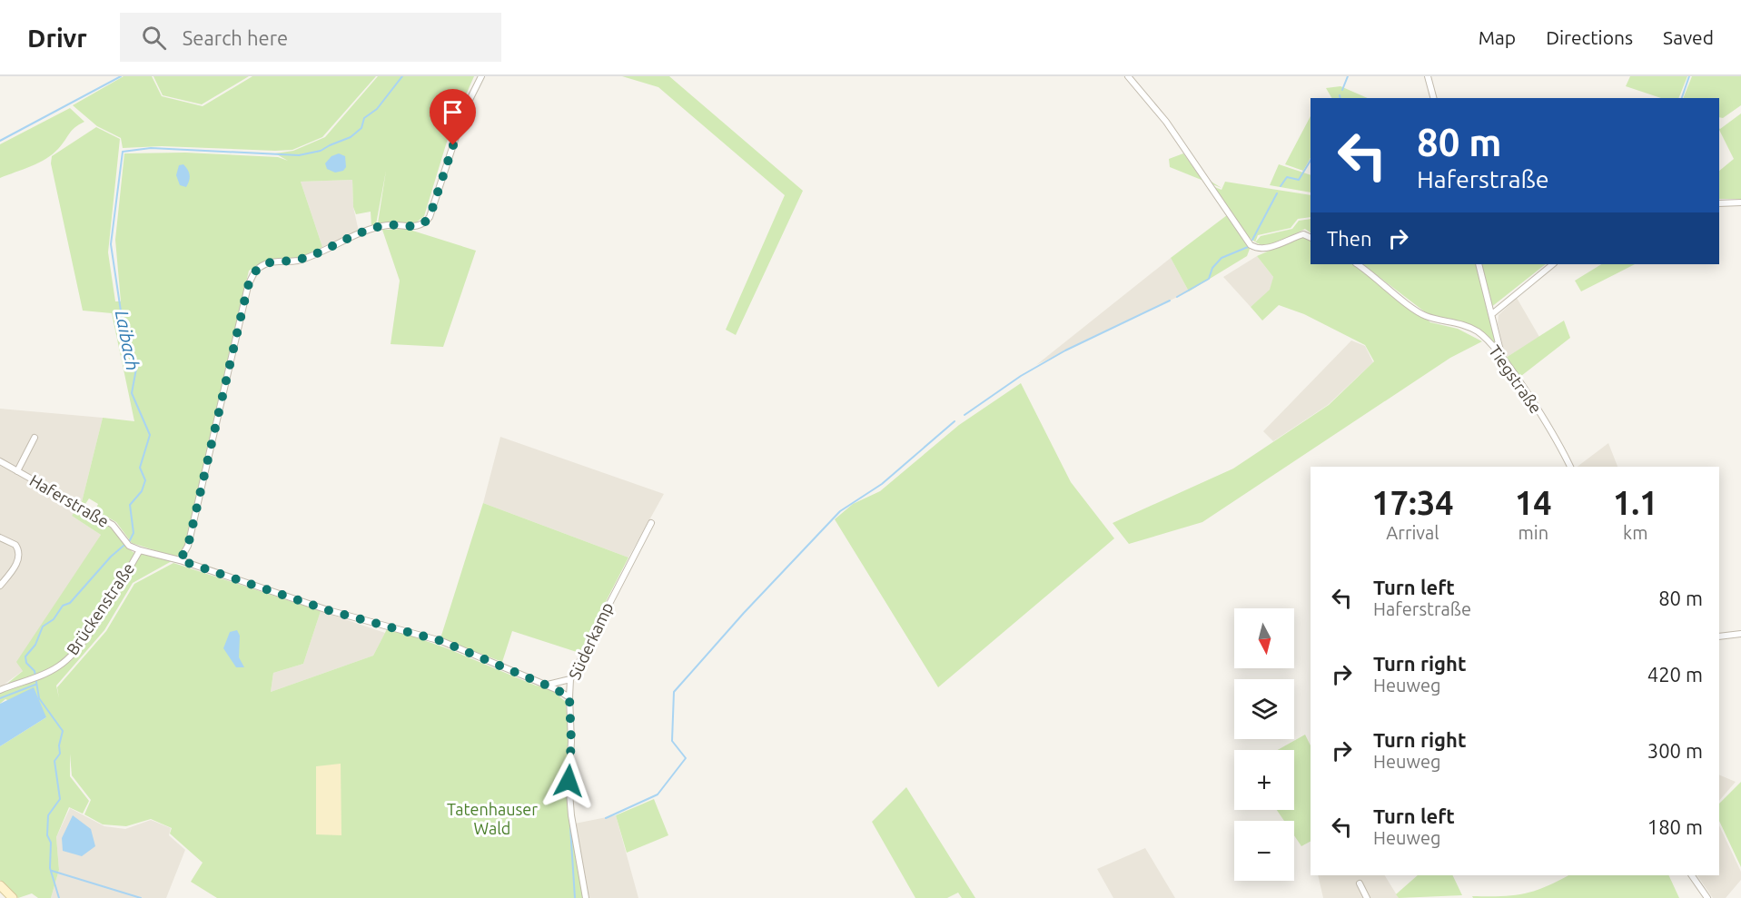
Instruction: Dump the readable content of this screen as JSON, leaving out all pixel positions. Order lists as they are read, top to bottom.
{
  "streets": {
    "street": [
      "Tiegstraße",
      "Haferstraße",
      "Brückenstraße",
      "Süderkamp"
    ]
  },
  "crossings": [
    ["Haferstraße", "Brückenstraße"],
    ["Haferstraße", "Süderkamp"]
  ],
  "water": ["Laibach"],
  "parks": ["Tatenhauser Wald"],
  "north": "bottom",
  "page": {
    "header": "Drivr",
    "search": "Search here",
    "nav": ["Map", "Directions", "Saved"],
    "turn": ["80 m", "Haferstraße"],
    "then": "Then",
    "eta": [
      "17:34",
      "Arrival",
      "14",
      "min",
      "1.1",
      "km"
    ],
    "list": [
      {
        "name": "Turn left",
        "note": "Haferstraße",
        "value": "80 m"
      },
      {
        "name": "Turn right",
        "note": "Heuweg",
        "value": "420 m"
      },
      {
        "name": "Turn right",
        "note": "Heuweg",
        "value": "300 m"
      },
      {
        "name": "Turn left",
        "note": "Heuweg",
        "value": "180 m"
      }
    ],
    "map_buttons": ["+", "−"]
  }
}
